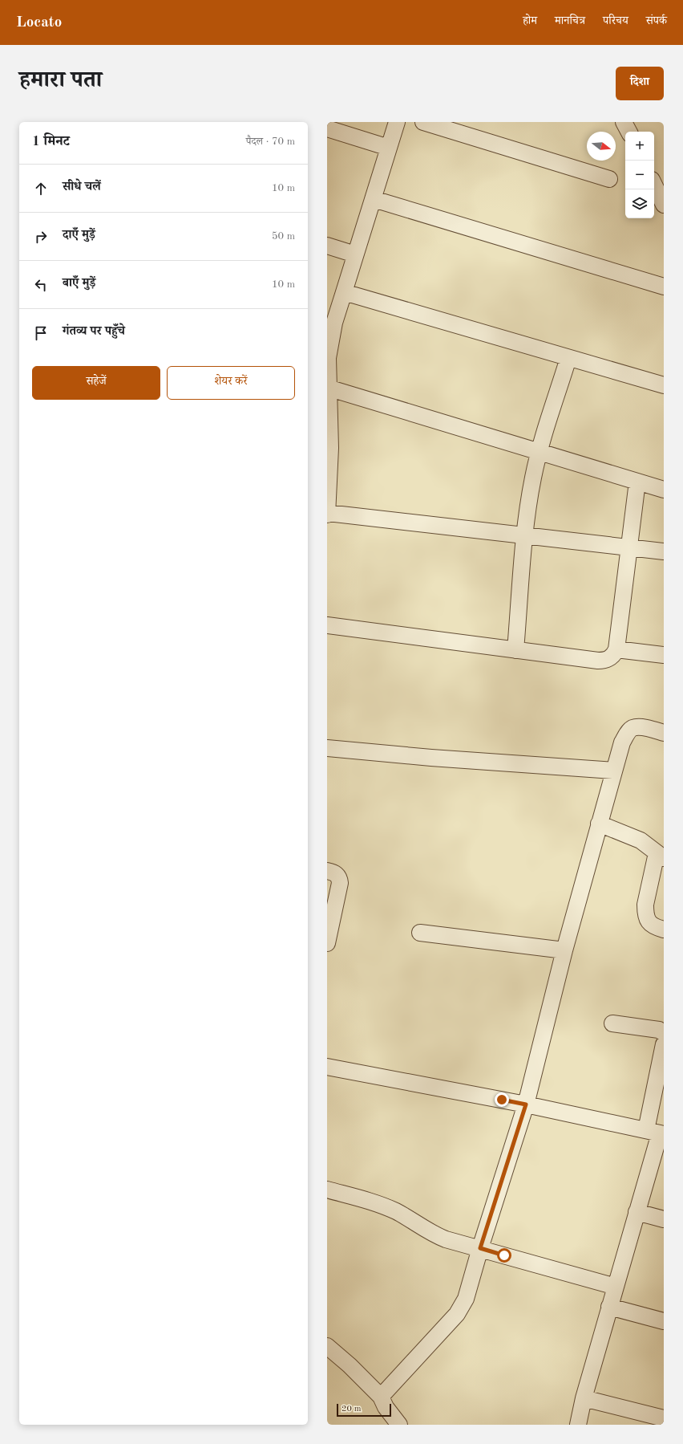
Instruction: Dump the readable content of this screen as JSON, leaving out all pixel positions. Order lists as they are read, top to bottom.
{
  "scale_bar": "20 m",
  "north": "right",
  "page": {
    "header": "Locato",
    "nav": [
      "होम",
      "मानचित्र",
      "परिचय",
      "संपर्क"
    ],
    "title": "हमारा पता",
    "buttons": [
      "दिशा",
      ["सहेजें", "शेयर करें"]
    ],
    "heading": ["1 मिनट", "पैदल · 70 m"],
    "map_buttons": ["+", "−"],
    "list": [
      ["सीधे चलें", "10 m"],
      ["दाएँ मुड़ें", "50 m"],
      ["बाएँ मुड़ें", "10 m"],
      "गंतव्य पर पहुँचे"
    ],
    "scale": "20 m"
  }
}
